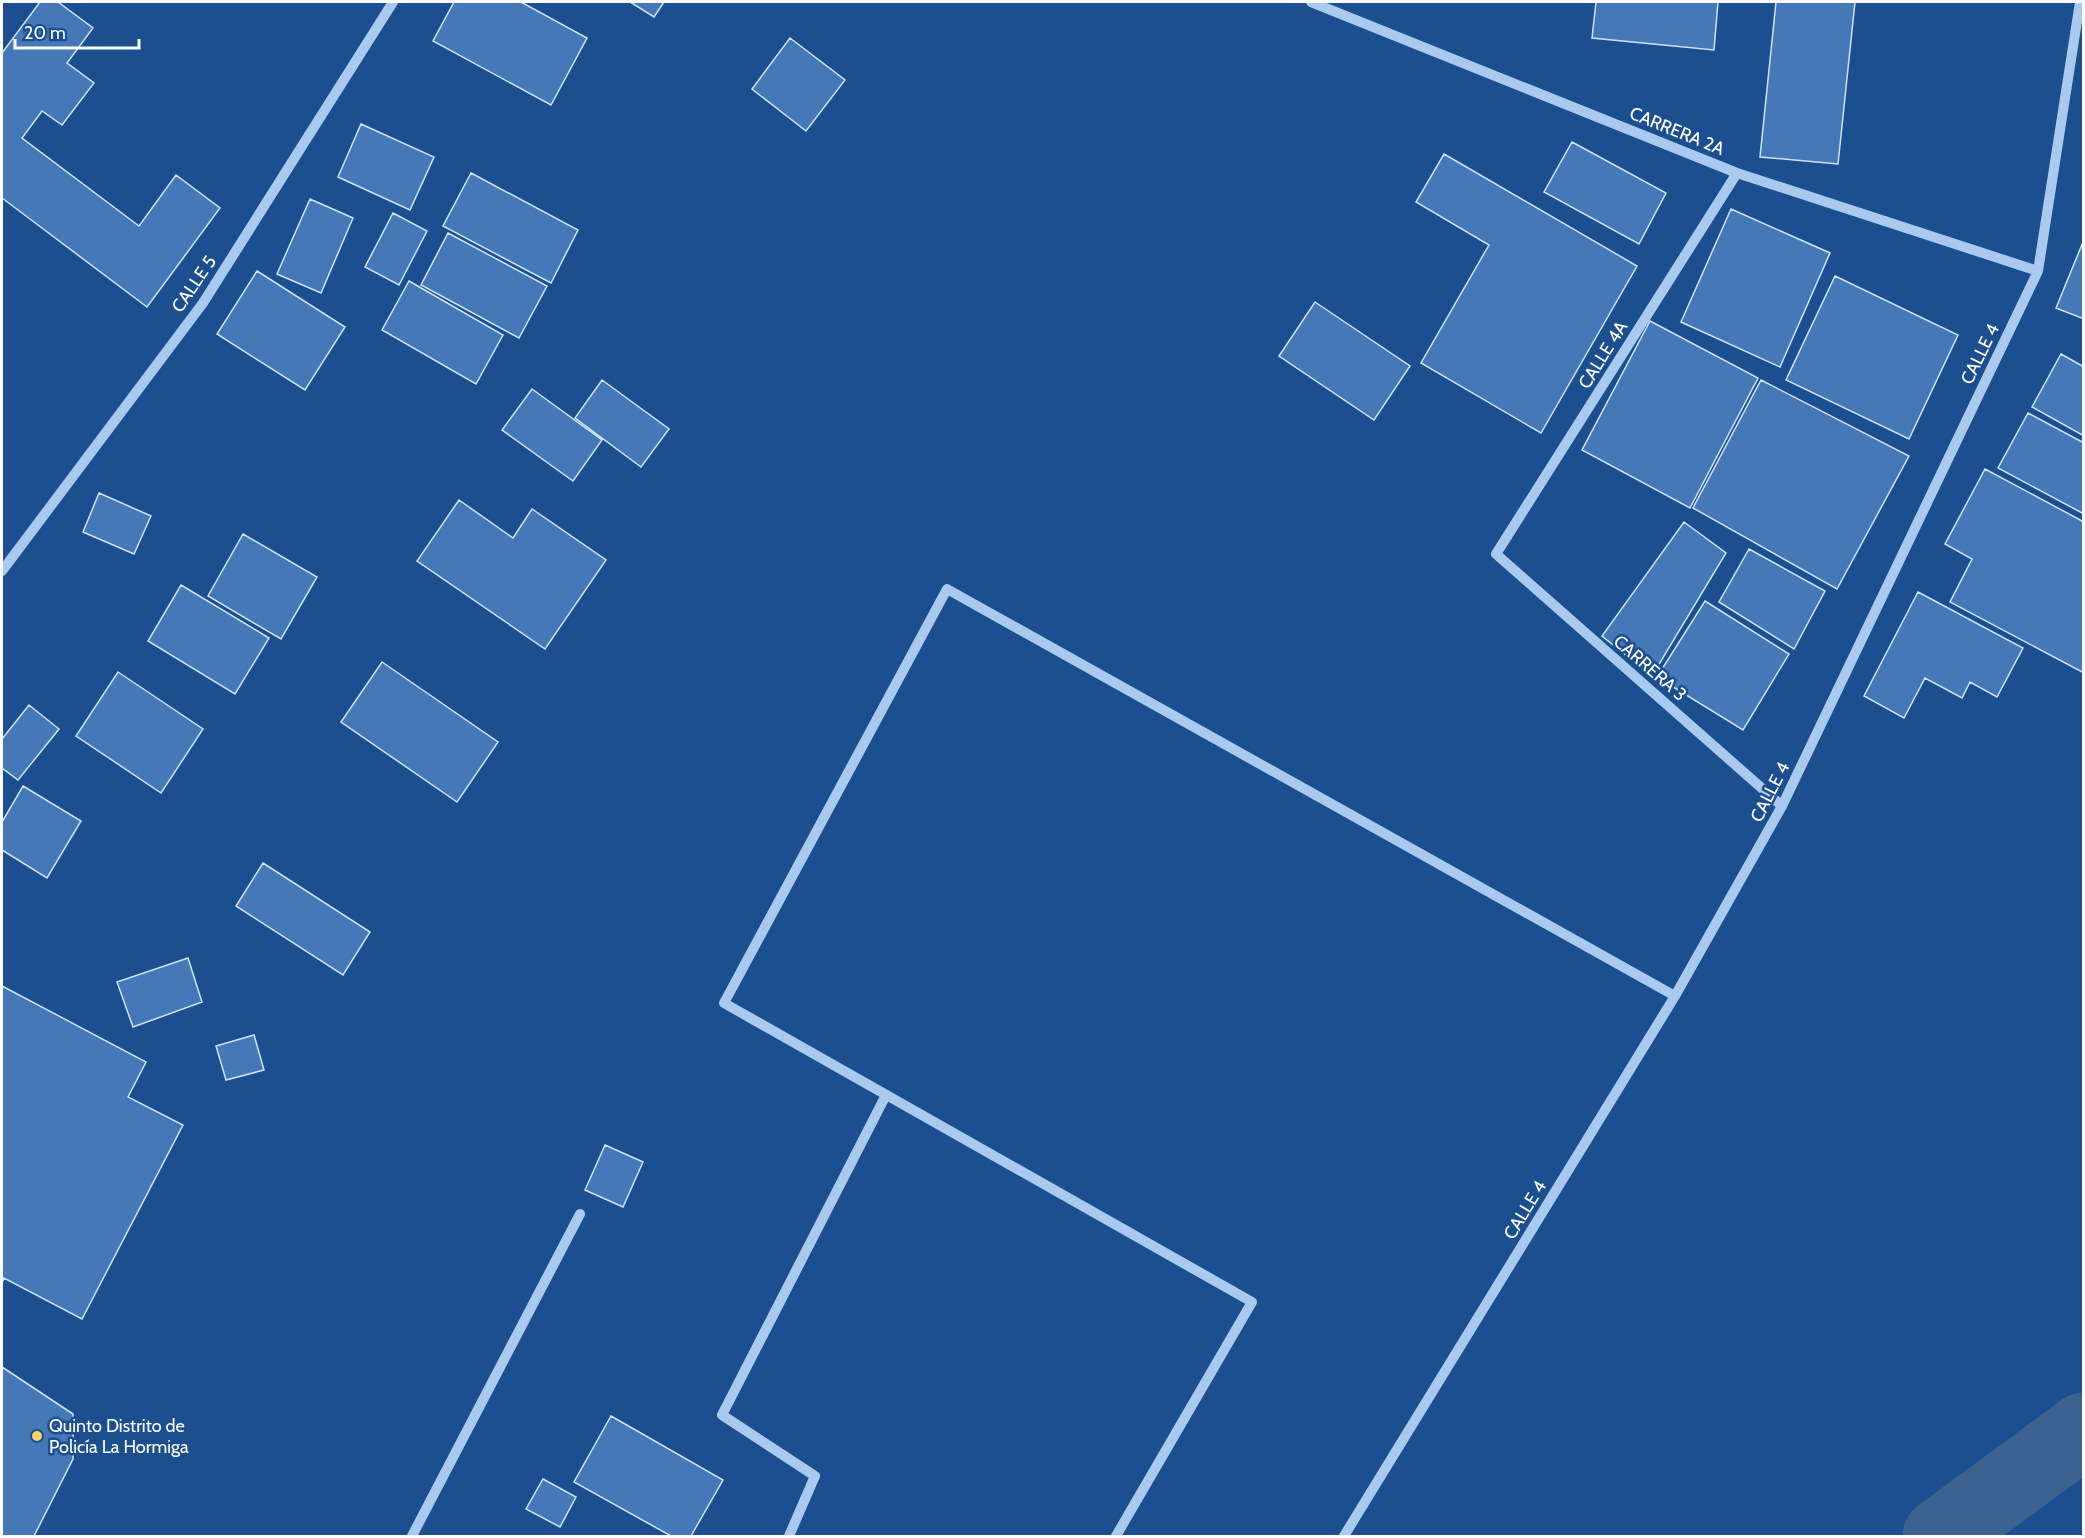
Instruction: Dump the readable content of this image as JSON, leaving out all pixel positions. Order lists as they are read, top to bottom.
{
  "streets": {
    "street": [
      "CARRERA 2A",
      "CALLE 5",
      "CALLE 4",
      "CALLE 4A",
      "CARRERA 3"
    ]
  },
  "crossings": [
    ["CARRERA 2A", "CALLE 4"],
    ["CARRERA 2A", "CALLE 4A"],
    ["CALLE 4", "CARRERA 3"],
    ["CALLE 4A", "CARRERA 3"]
  ],
  "places": ["Quinto Distrito de Policía La Hormiga"],
  "scale_bar": "20 m"
}
